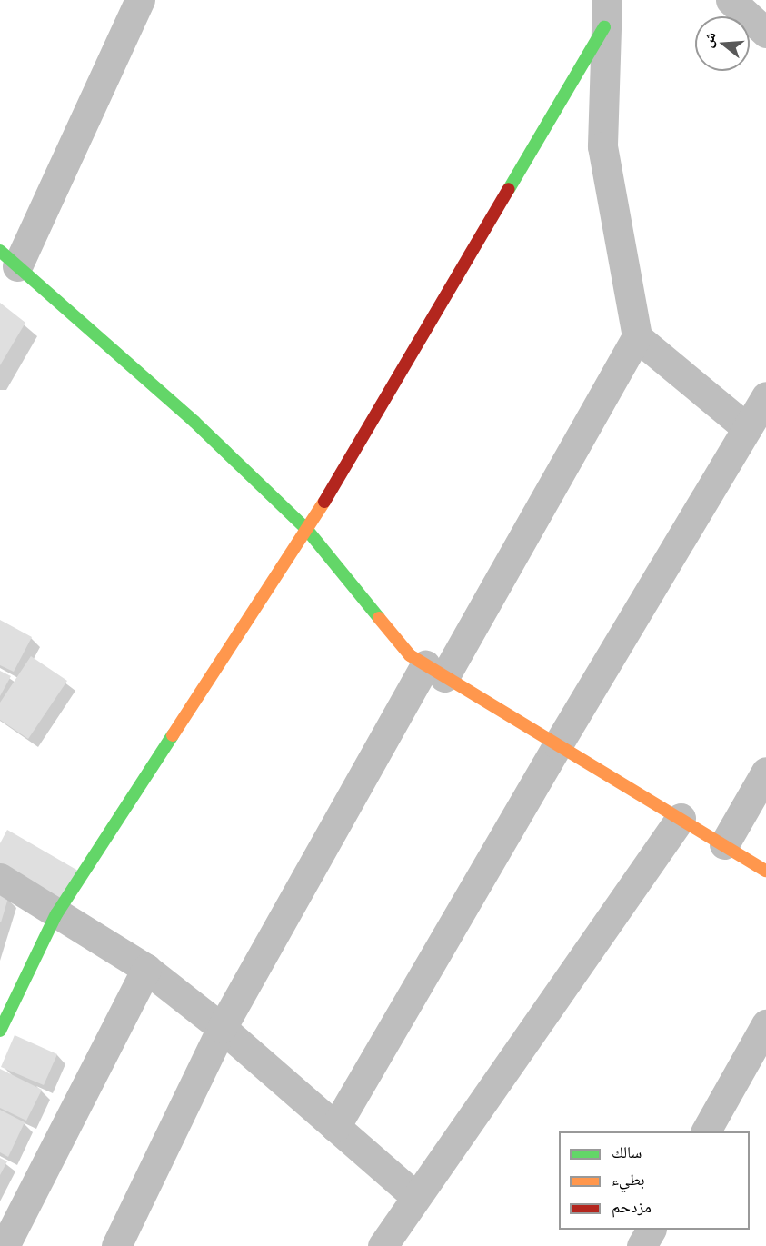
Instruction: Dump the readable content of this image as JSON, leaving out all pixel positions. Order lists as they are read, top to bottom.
{
  "legend": ["سالك", "بطيء", "مزدحم"],
  "north": "left"
}
